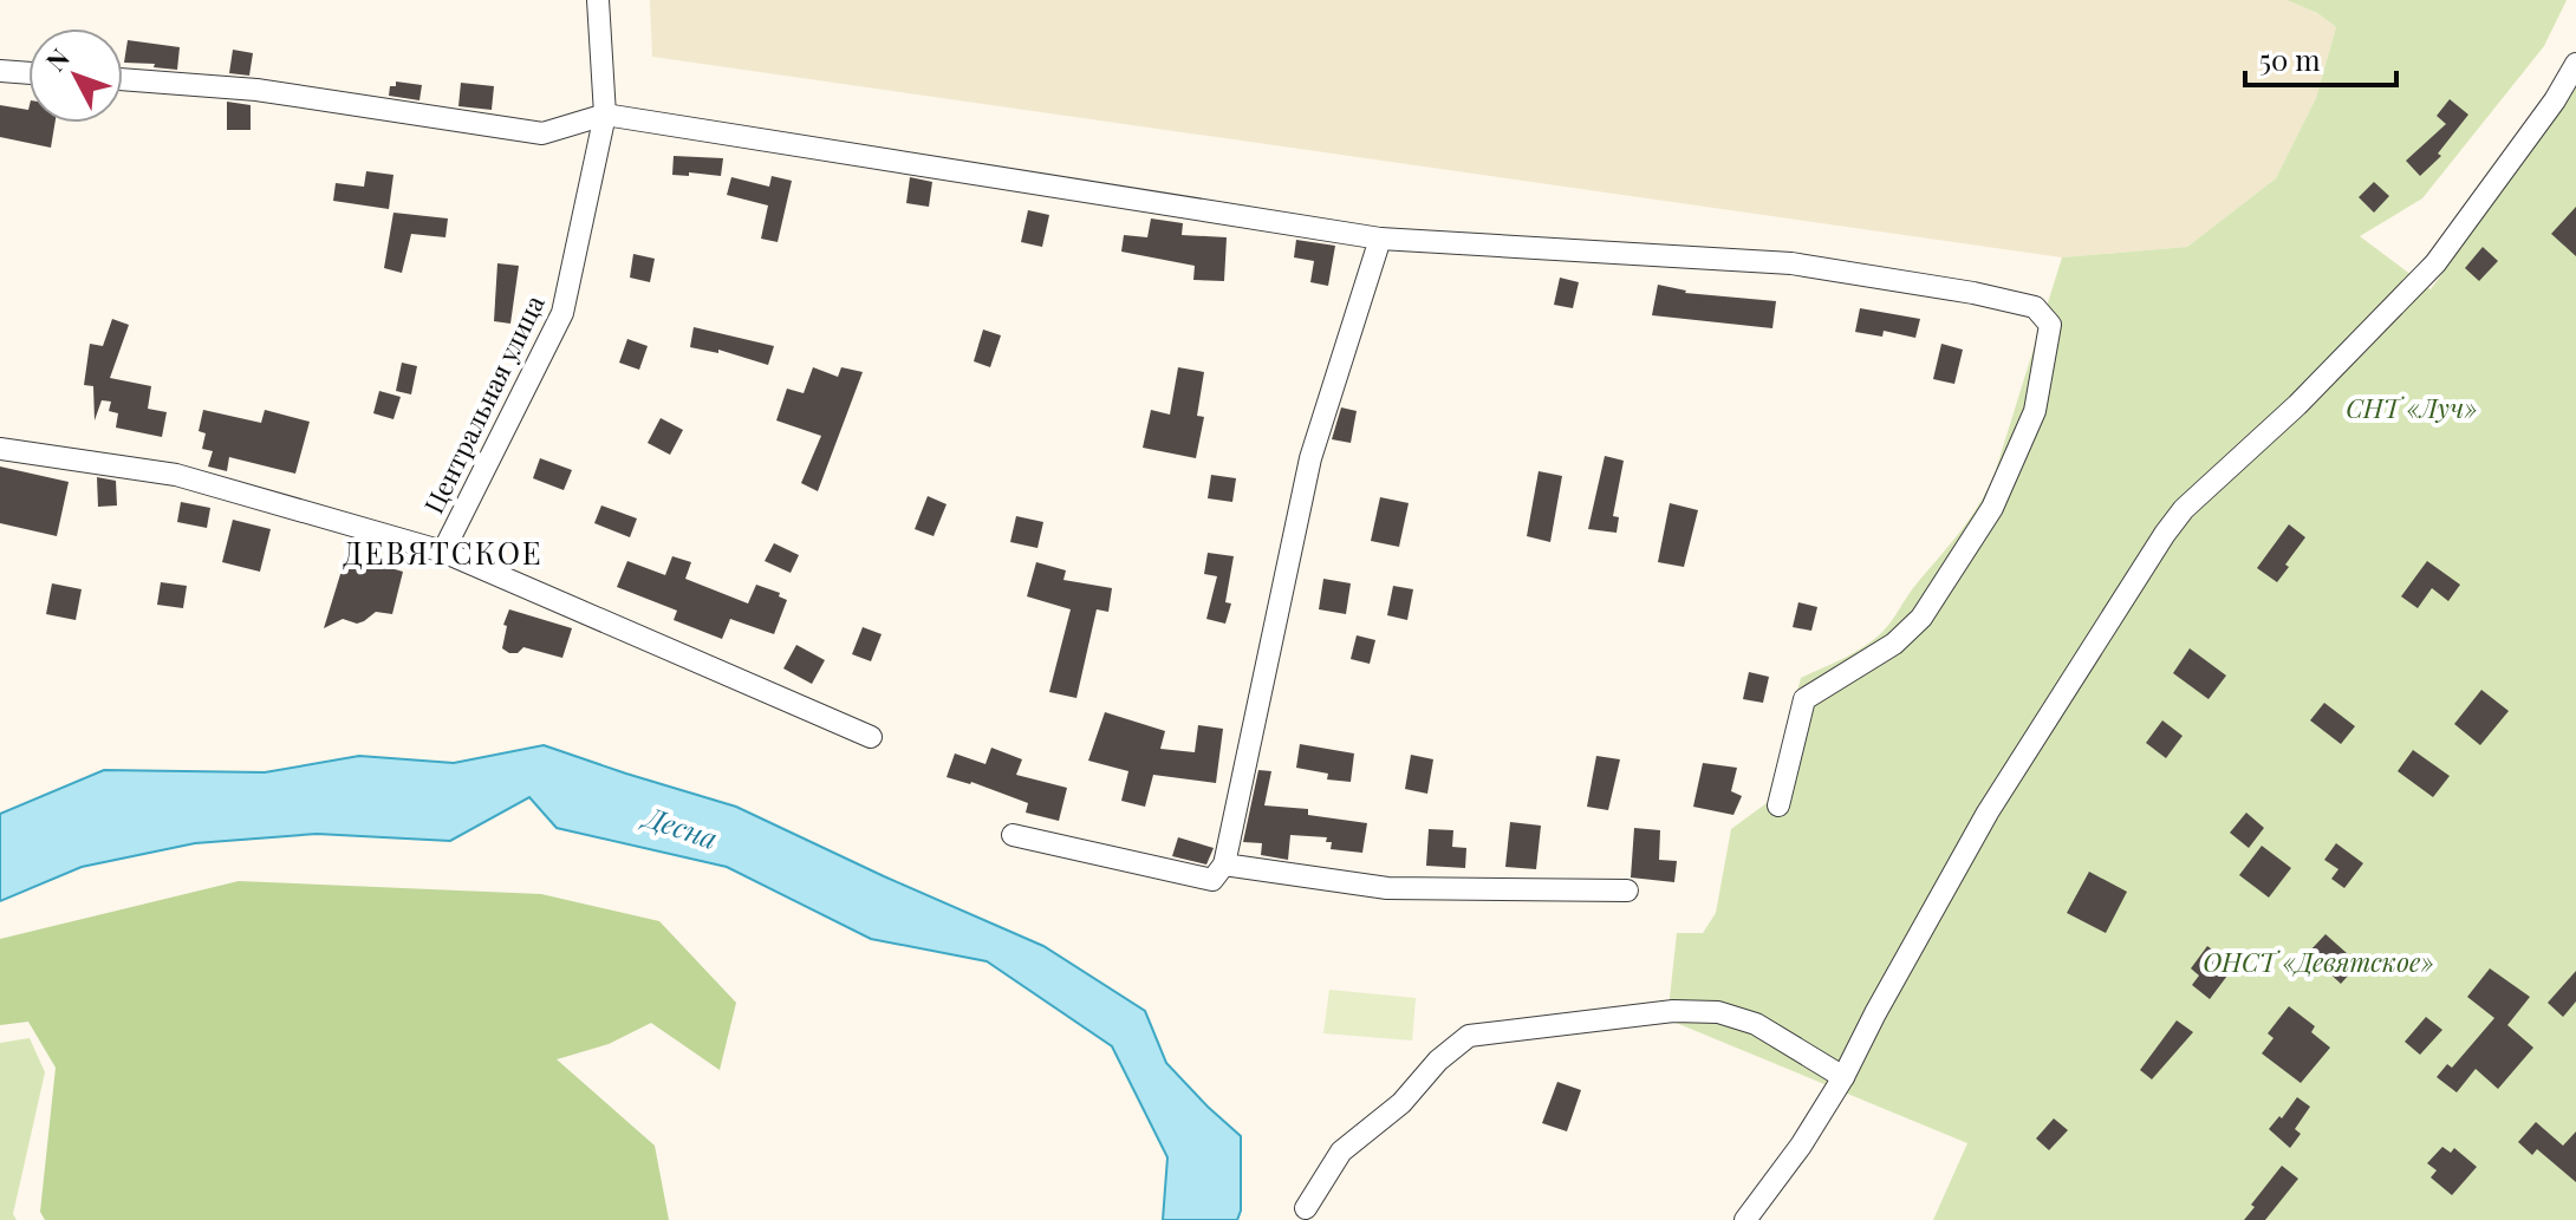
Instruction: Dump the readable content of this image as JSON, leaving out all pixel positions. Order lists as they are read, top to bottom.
{
  "streets": {
    "street": ["Центральная улица"]
  },
  "districts": ["ДЕВЯТСКОЕ"],
  "water": ["Десна"],
  "parks": ["СНТ «Луч»", "ОНСТ «Девятское»"],
  "scale_bar": "50 m",
  "north": "top left"
}
